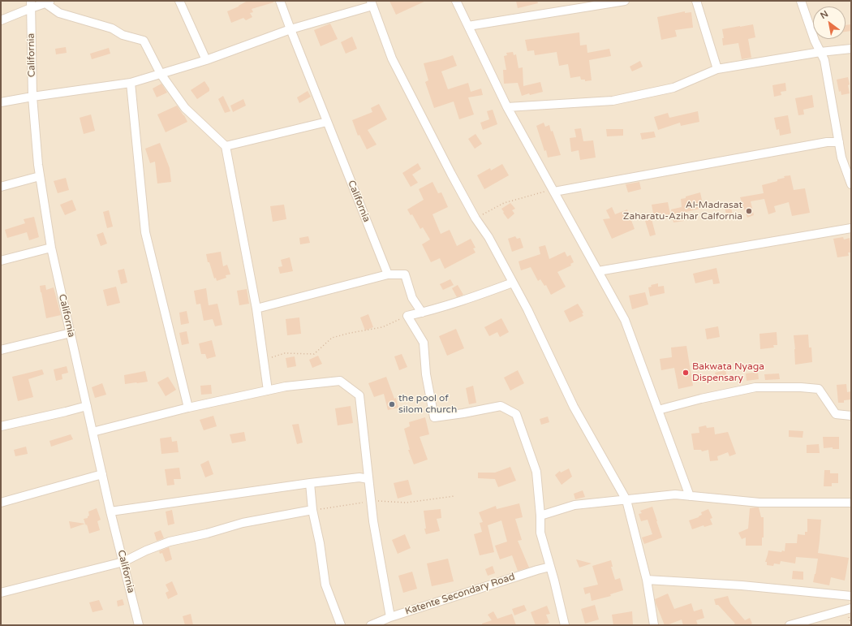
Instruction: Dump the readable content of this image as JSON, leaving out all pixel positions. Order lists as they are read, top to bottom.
{
  "streets": {
    "street": ["California", "Katente Secondary Road"]
  },
  "places": ["Al-Madrasat Zaharatu-Azihar Calfornia", "Bakwata Nyaga Dispensary", "the pool of silom church"],
  "north": "top left"
}
